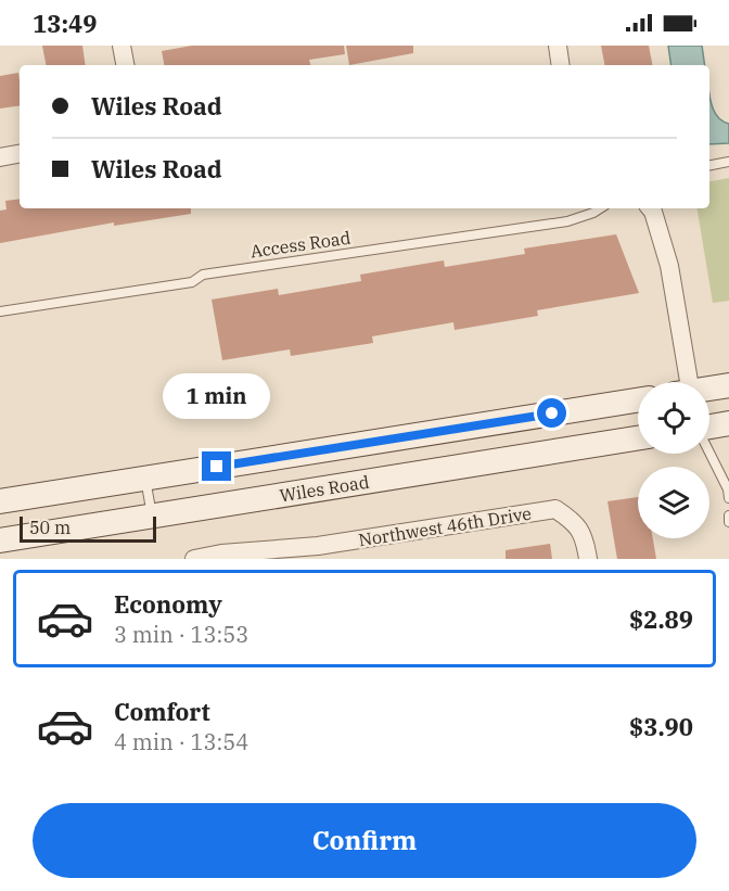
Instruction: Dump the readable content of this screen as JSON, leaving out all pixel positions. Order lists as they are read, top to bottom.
{
  "streets": {
    "main road": ["Wiles Road"],
    "street": ["Northwest 46th Drive"],
    "lane": ["Access Road"]
  },
  "scale_bar": "50 m",
  "page": {
    "status": "13:49",
    "banner": ["Wiles Road", "Wiles Road"],
    "bubble": "1 min",
    "scale": "50 m",
    "list": [
      {
        "name": "Economy",
        "note": "3 min · 13:53",
        "value": "$2.89"
      },
      {
        "name": "Comfort",
        "note": "4 min · 13:54",
        "value": "$3.90"
      }
    ],
    "buttons": "Confirm"
  }
}
